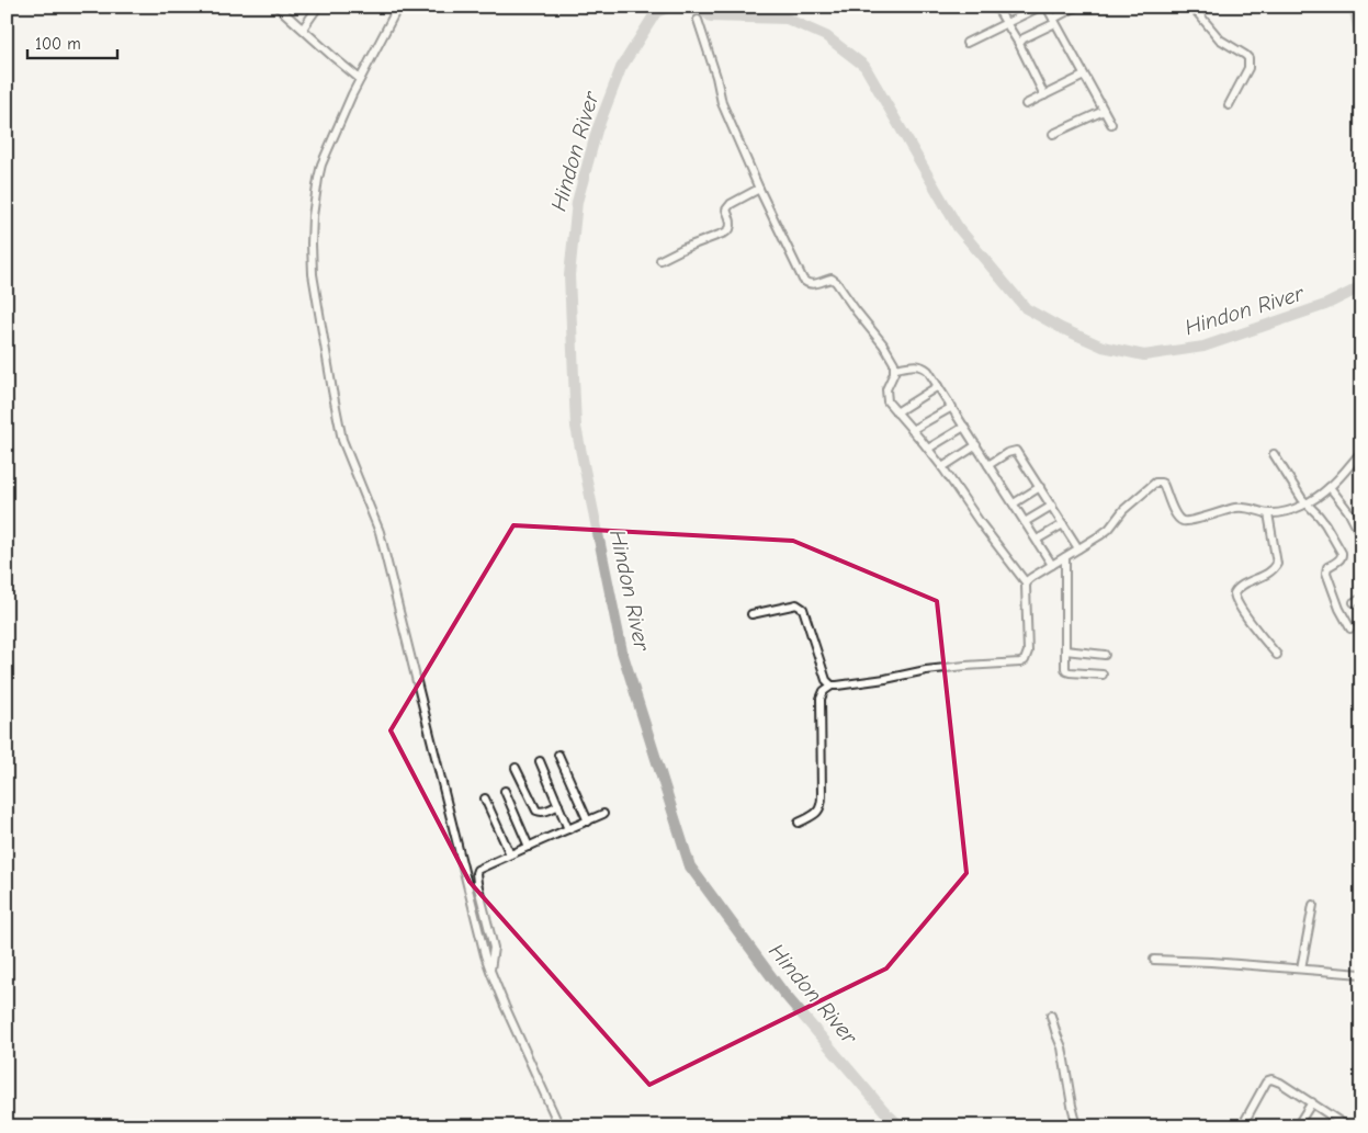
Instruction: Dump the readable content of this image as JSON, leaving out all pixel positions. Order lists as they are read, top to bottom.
{
  "water": ["Hindon River"],
  "scale_bar": "100 m"
}
